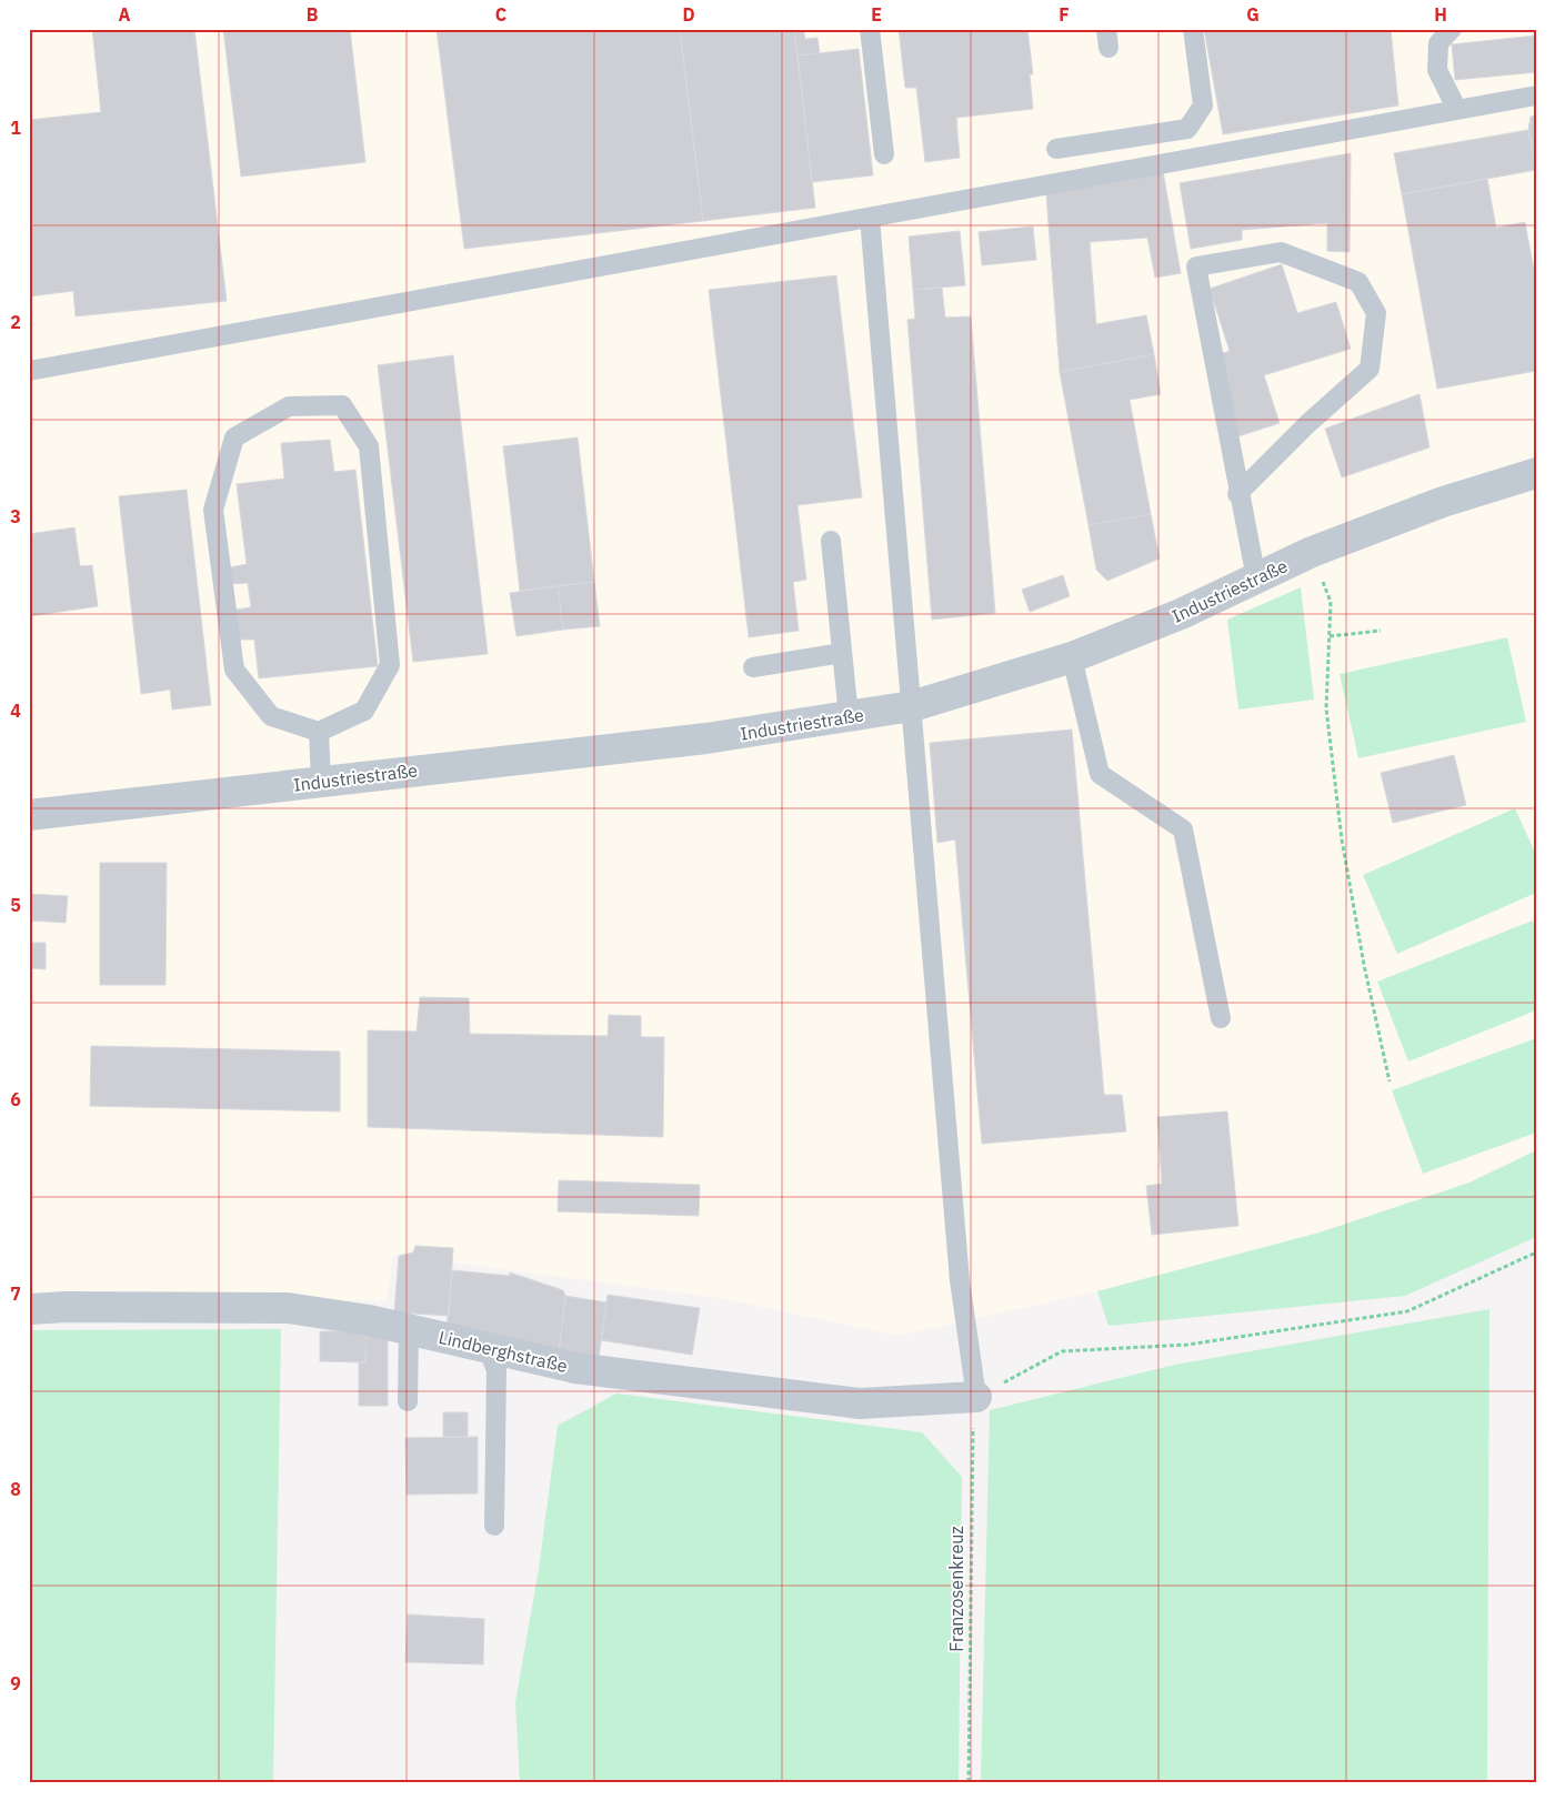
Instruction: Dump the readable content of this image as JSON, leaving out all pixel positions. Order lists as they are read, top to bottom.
{
  "streets": {
    "street": ["Industriestraße", "Lindberghstraße"],
    "path": ["Franzosenkreuz"]
  },
  "crossings": [
    ["Lindberghstraße", "Franzosenkreuz"]
  ],
  "grid": {
    "columns": [
      "A",
      "B",
      "C",
      "D",
      "E",
      "F",
      "G",
      "H"
    ],
    "rows": [
      "1",
      "2",
      "3",
      "4",
      "5",
      "6",
      "7",
      "8",
      "9"
    ]
  }
}
